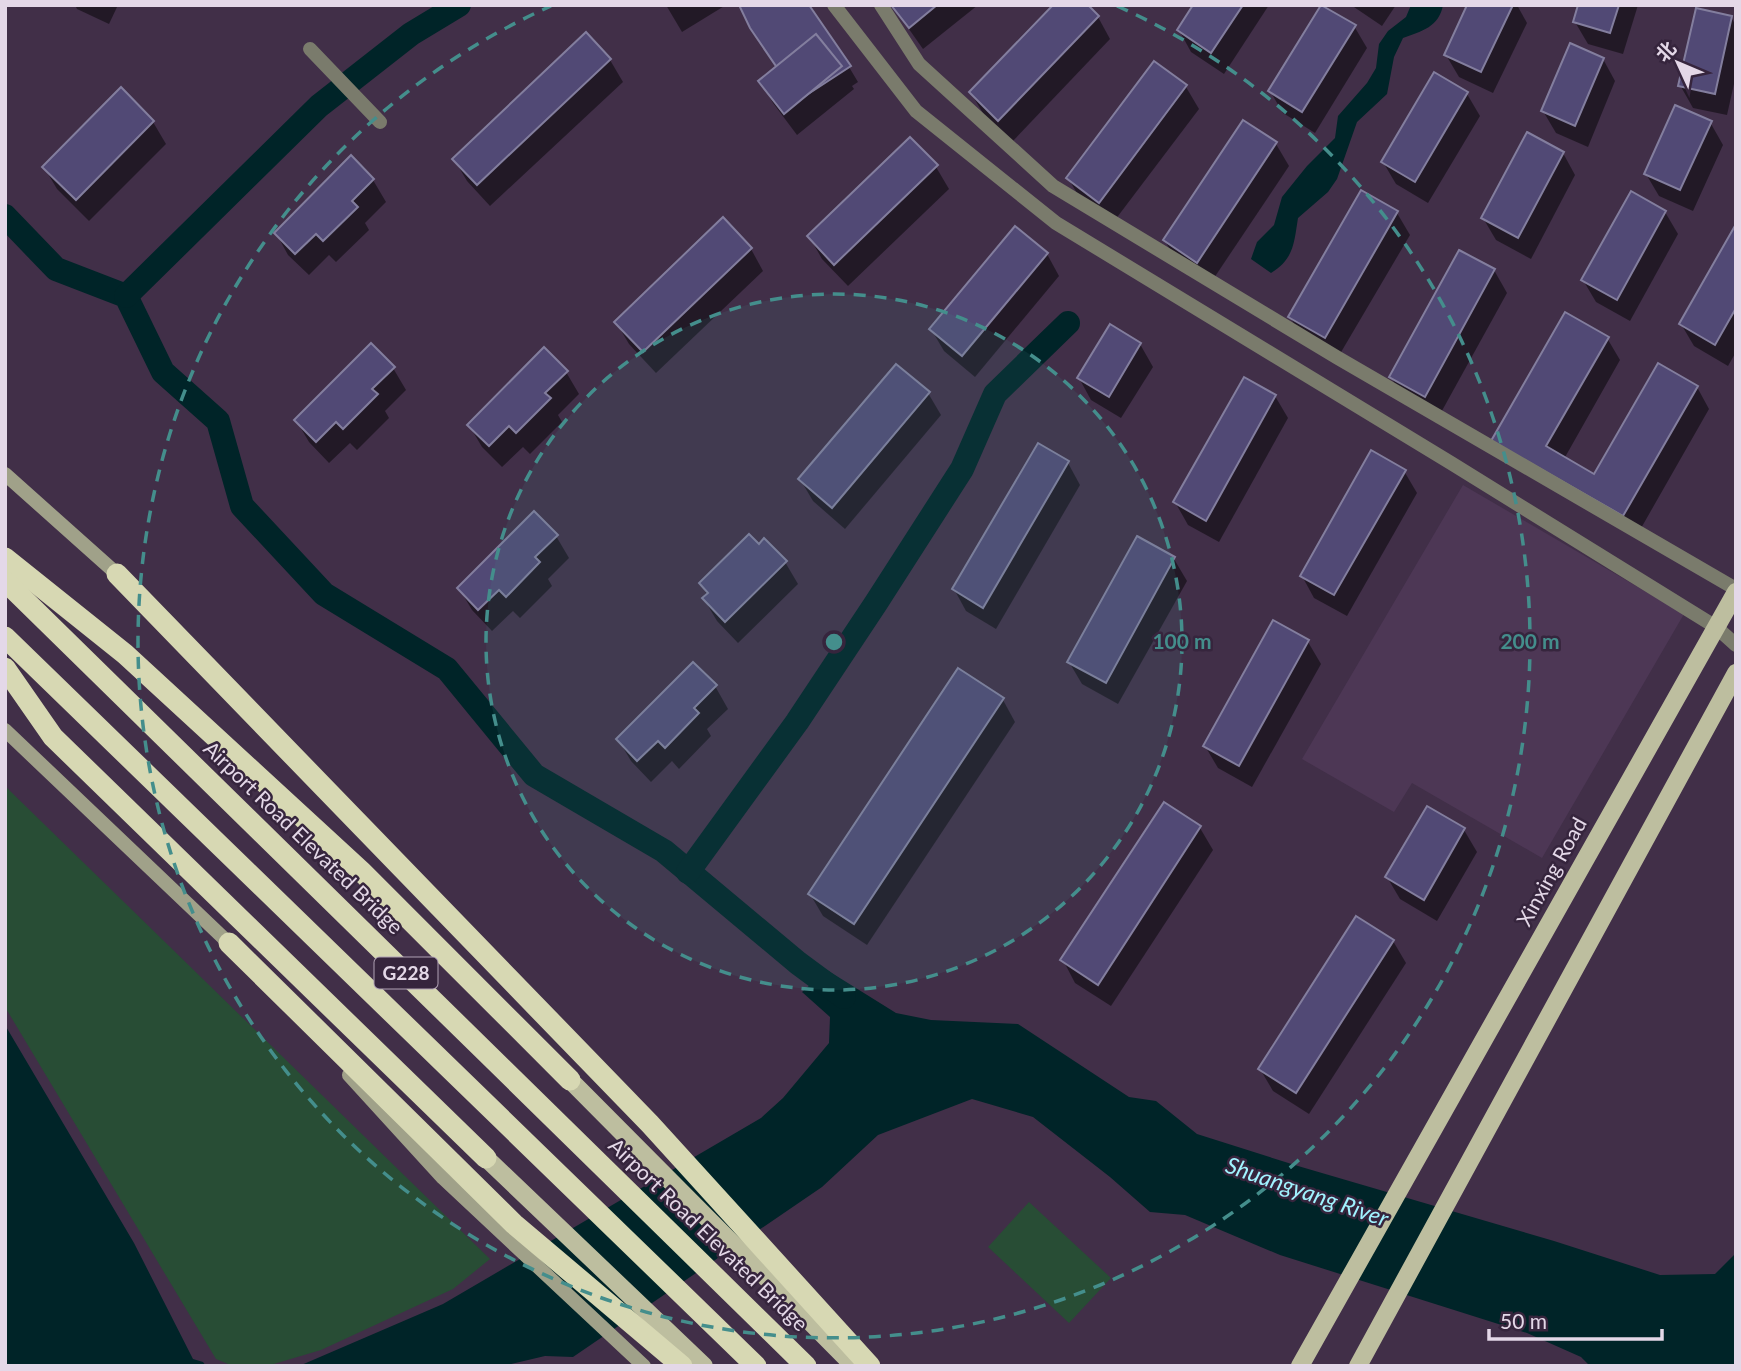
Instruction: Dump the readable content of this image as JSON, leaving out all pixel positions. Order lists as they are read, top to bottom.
{
  "streets": {
    "highway": ["Airport Road Elevated Bridge", "G228"],
    "main road": ["Xinxing Road"]
  },
  "water": ["Shuangyang River"],
  "scale_bar": "50 m",
  "north": "top left",
  "rings": ["100 m", "200 m"]
}
